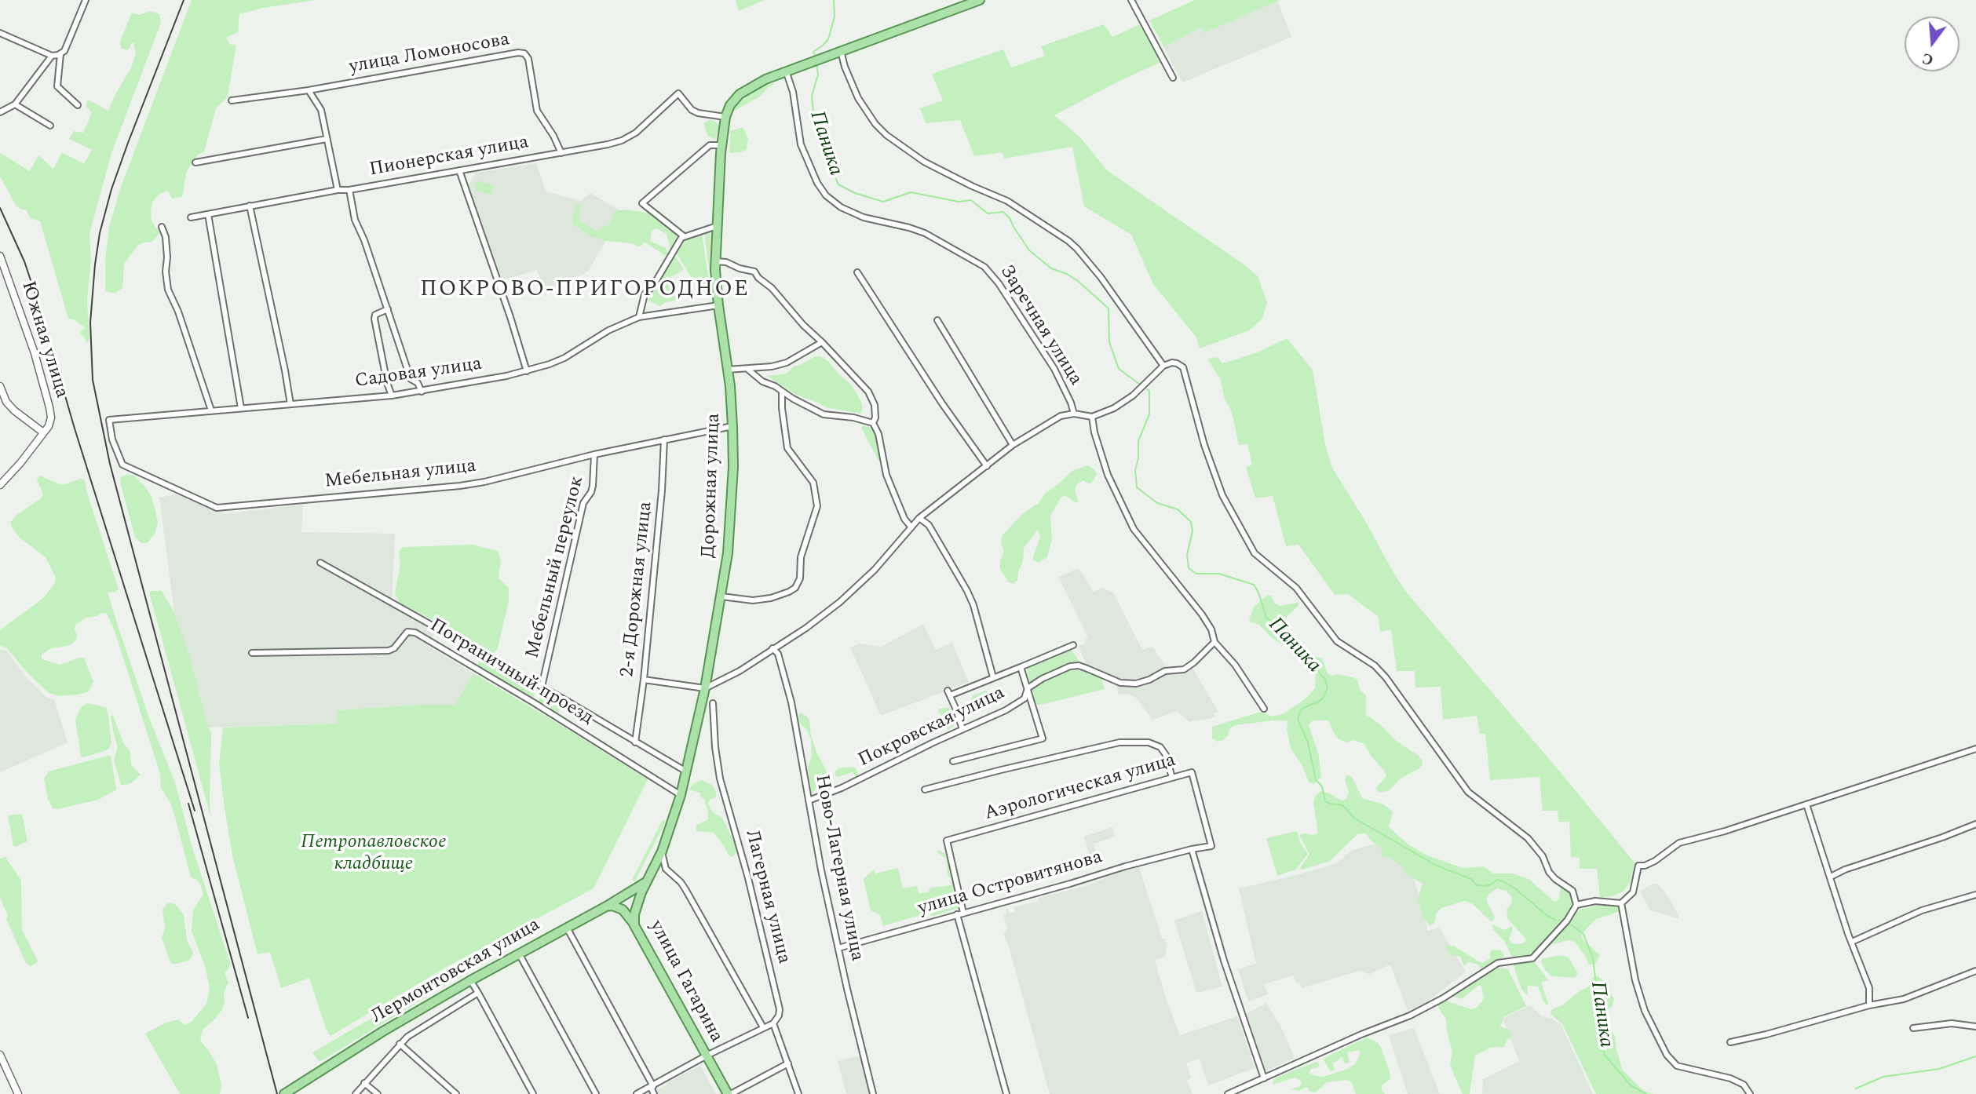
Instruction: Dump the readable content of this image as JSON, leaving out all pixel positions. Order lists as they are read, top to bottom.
{
  "streets": {
    "main road": ["Дорожная улица", "Лермонтовская улица", "улица Гагарина"],
    "street": [
      "улица Ломоносова",
      "Пионерская улица",
      "Заречная улица",
      "Южная улица",
      "Садовая улица",
      "Мебельная улица",
      "Мебельный переулок",
      "2-я Дорожная улица",
      "Пограничный проезд",
      "Покровская улица",
      "Аэрологическая улица",
      "Ново-Лагерная улица",
      "улица Островитянова",
      "Лагерная улица"
    ]
  },
  "crossings": [
    ["улица Ломоносова", "Пионерская улица"],
    ["Пионерская улица", "Дорожная улица"],
    ["Заречная улица", "Дорожная улица"],
    ["Садовая улица", "Мебельная улица"],
    ["Садовая улица", "Дорожная улица"],
    ["Мебельная улица", "Дорожная улица"],
    ["Мебельная улица", "Мебельный переулок"],
    ["Мебельная улица", "2-я Дорожная улица"],
    ["Дорожная улица", "Пограничный проезд"],
    ["Дорожная улица", "Лермонтовская улица"],
    ["Дорожная улица", "улица Гагарина"],
    ["Покровская улица", "Ново-Лагерная улица"],
    ["Аэрологическая улица", "улица Островитянова"],
    ["Ново-Лагерная улица", "улица Островитянова"],
    ["Лермонтовская улица", "улица Гагарина"]
  ],
  "districts": ["ПОКРОВО-ПРИГОРОДНОЕ"],
  "water": ["Паника"],
  "parks": ["Петропавловское кладбище"],
  "north": "bottom"
}
